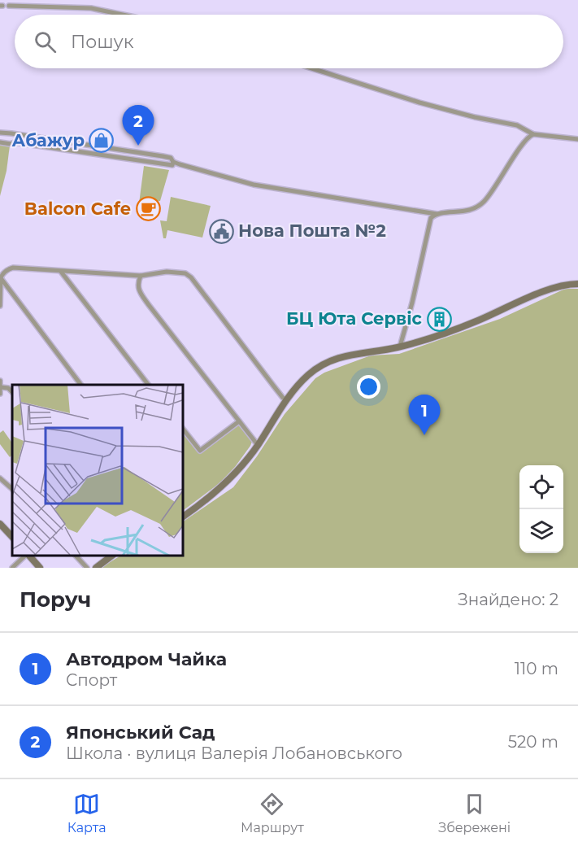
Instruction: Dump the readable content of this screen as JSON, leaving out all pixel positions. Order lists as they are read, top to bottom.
{
  "places": {
    "shop": ["Абажур"],
    "cafe": ["Balcon Cafe"],
    "public building": ["Нова Пошта №2"],
    "building": ["БЦ Юта Сервіс"]
  },
  "page": {
    "search": "Пошук",
    "pins": ["2", "1"],
    "heading": ["Поруч", "Знайдено: 2"],
    "list": [
      {
        "mark": "1",
        "name": "Автодром Чайка",
        "note": "Спорт",
        "value": "110 m"
      },
      {
        "mark": "2",
        "name": "Японський Сад",
        "note": "Школа · вулиця Валерія Лобановського",
        "value": "520 m"
      }
    ],
    "nav": ["Карта", "Маршрут", "Збережені"]
  }
}
